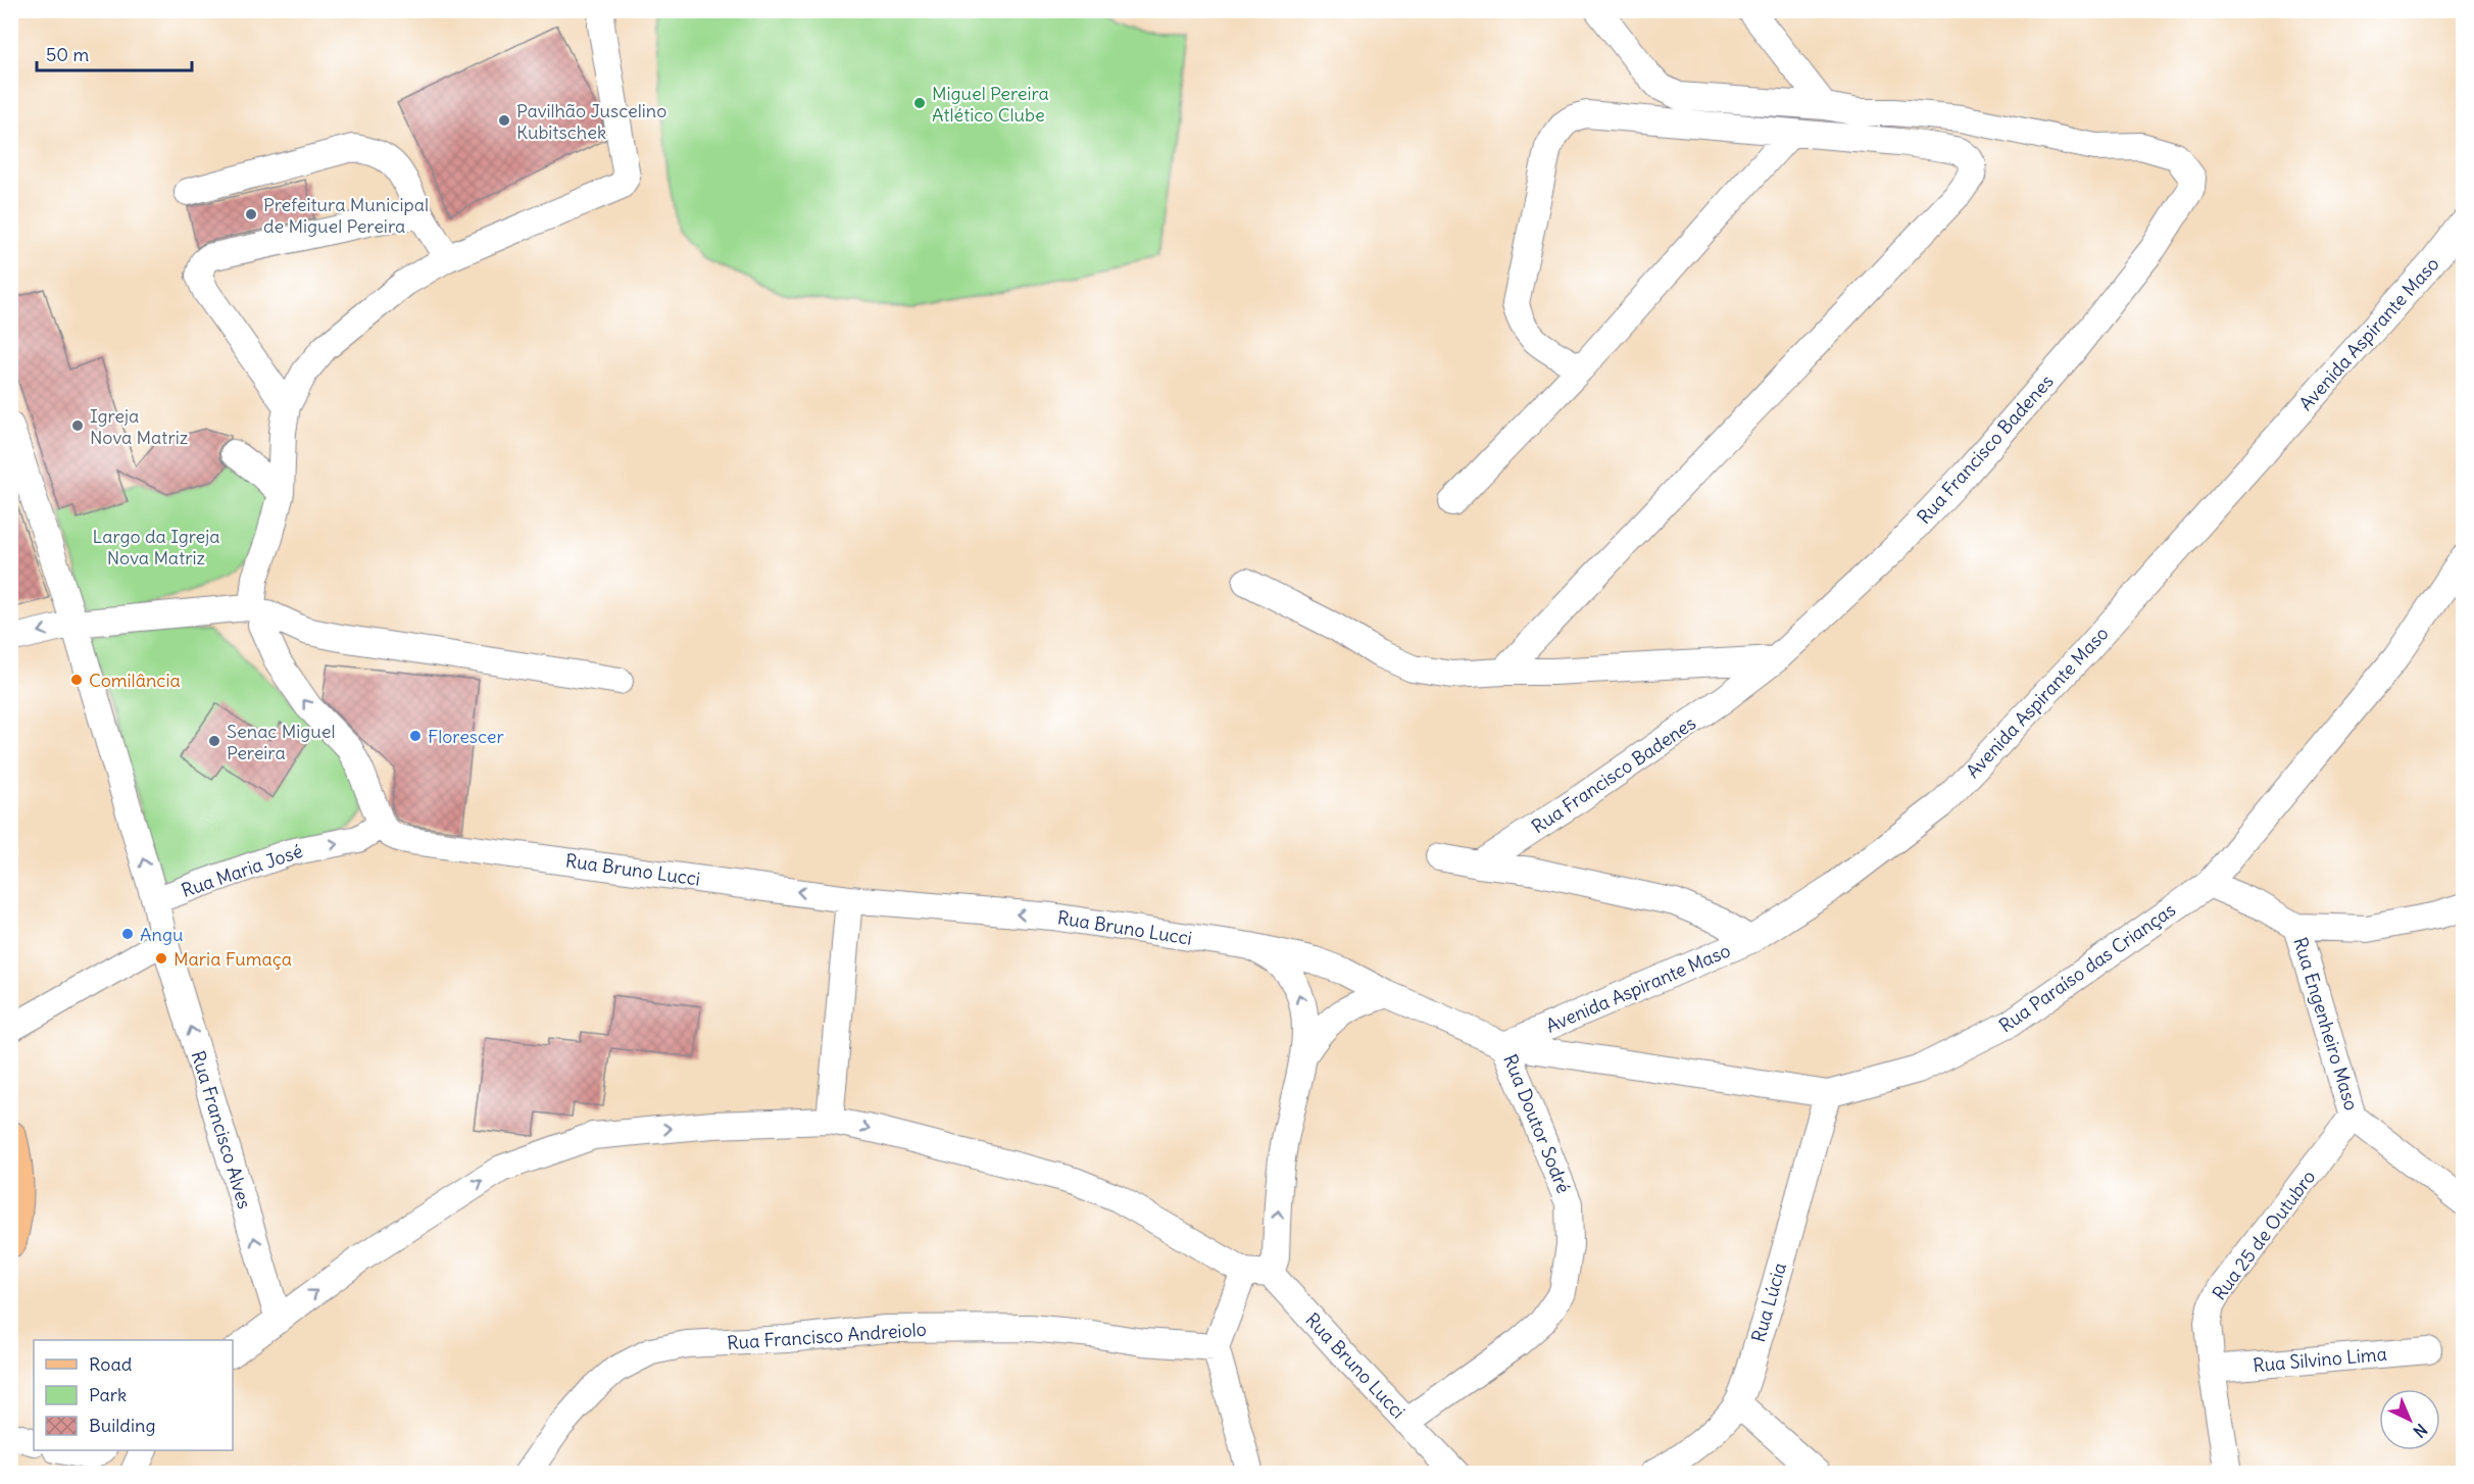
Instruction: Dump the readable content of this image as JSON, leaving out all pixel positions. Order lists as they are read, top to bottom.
{
  "streets": {
    "street": [
      "Avenida Aspirante Maso",
      "Rua Francisco Badenes",
      "Rua Bruno Lucci",
      "Rua Maria José",
      "Rua Paraíso das Crianças",
      "Rua Engenheiro Maso",
      "Rua Doutor Sodré",
      "Rua Francisco Alves",
      "Rua 25 de Outubro",
      "Rua Lúcia",
      "Rua Francisco Andreiolo",
      "Rua Silvino Lima"
    ]
  },
  "crossings": [
    ["Avenida Aspirante Maso", "Rua Paraíso das Crianças"],
    ["Avenida Aspirante Maso", "Rua Doutor Sodré"],
    ["Rua Bruno Lucci", "Rua Maria José"],
    ["Rua Bruno Lucci", "Rua Paraíso das Crianças"],
    ["Rua Bruno Lucci", "Rua Doutor Sodré"],
    ["Rua Maria José", "Rua Francisco Alves"],
    ["Rua Paraíso das Crianças", "Rua Engenheiro Maso"],
    ["Rua Paraíso das Crianças", "Rua Doutor Sodré"],
    ["Rua Paraíso das Crianças", "Rua Lúcia"],
    ["Rua Engenheiro Maso", "Rua 25 de Outubro"],
    ["Rua 25 de Outubro", "Rua Silvino Lima"]
  ],
  "one_way": ["Rua Maria José", "Rua Francisco Alves"],
  "parks": ["Largo da Igreja Nova Matriz"],
  "places": [
    "Miguel Pereira Atlético Clube",
    "Pavilhão Juscelino Kubitschek",
    "Prefeitura Municipal de Miguel Pereira",
    "Igreja Nova Matriz",
    "Comilância",
    "Florescer",
    "Senac Miguel Pereira",
    "Angu",
    "Maria Fumaça"
  ],
  "legend": ["Road", "Park", "Building"],
  "scale_bar": "50 m",
  "north": "bottom right"
}
